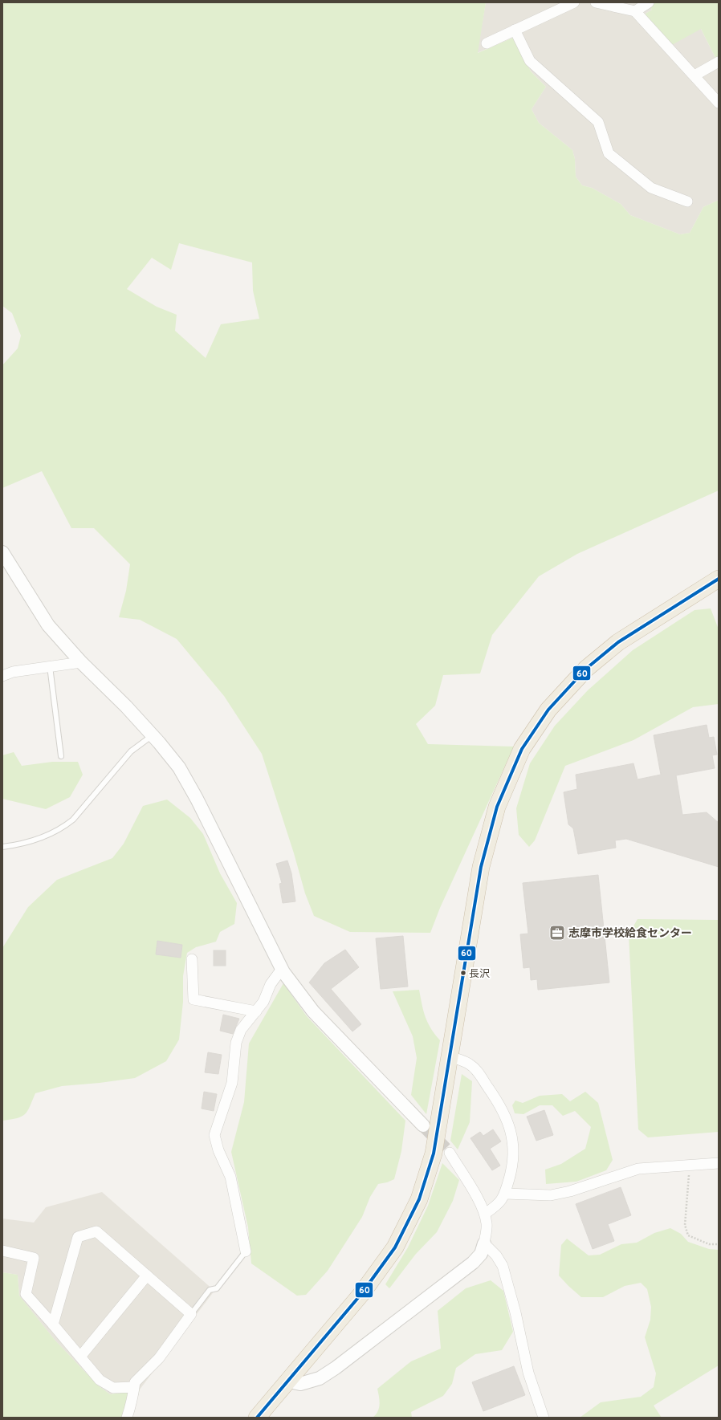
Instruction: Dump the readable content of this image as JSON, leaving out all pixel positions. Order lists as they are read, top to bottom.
{
  "places": {
    "office": ["志摩市学校給食センター"],
    "other": ["長沢"]
  },
  "lines": ["transit line 60"]
}
